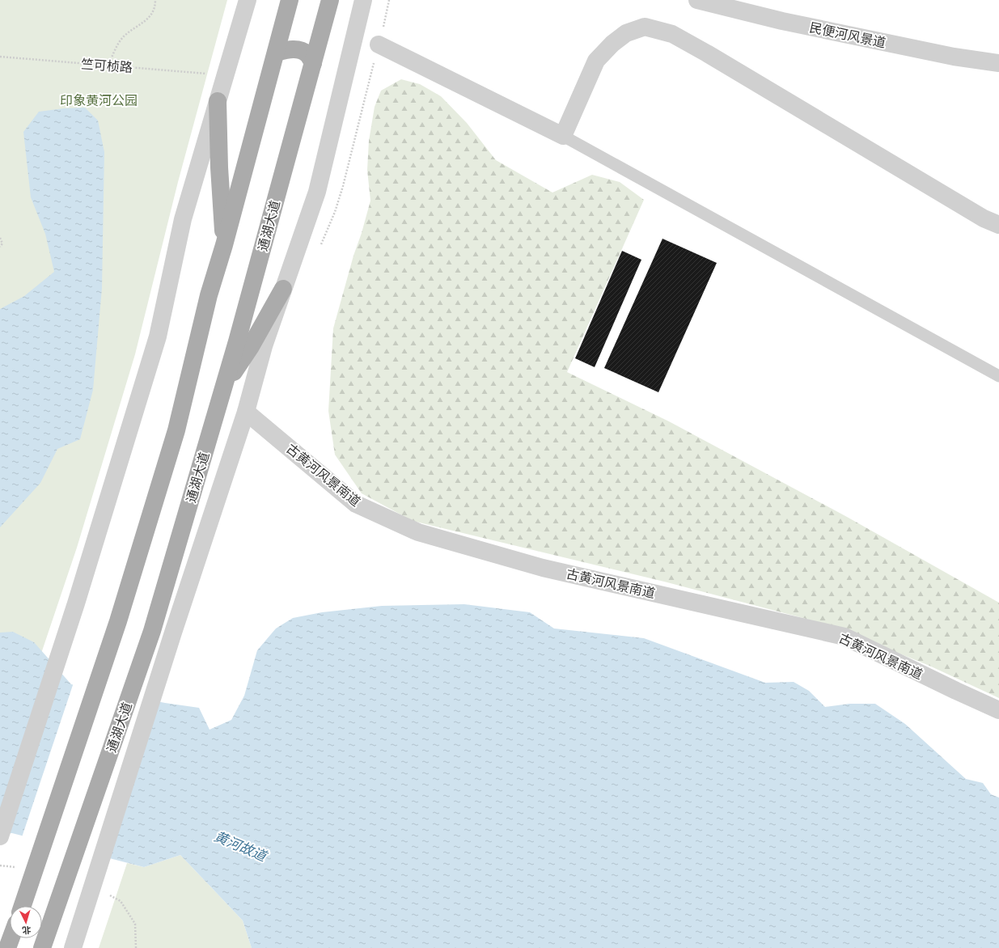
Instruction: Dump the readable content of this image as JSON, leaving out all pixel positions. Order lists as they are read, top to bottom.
{
  "streets": {
    "main road": ["通湖大道"],
    "street": ["民便河风景道", "古黄河风景南道"],
    "path": ["竺可桢路"]
  },
  "water": ["黄河故道"],
  "parks": ["印象黄河公园"],
  "north": "bottom"
}
